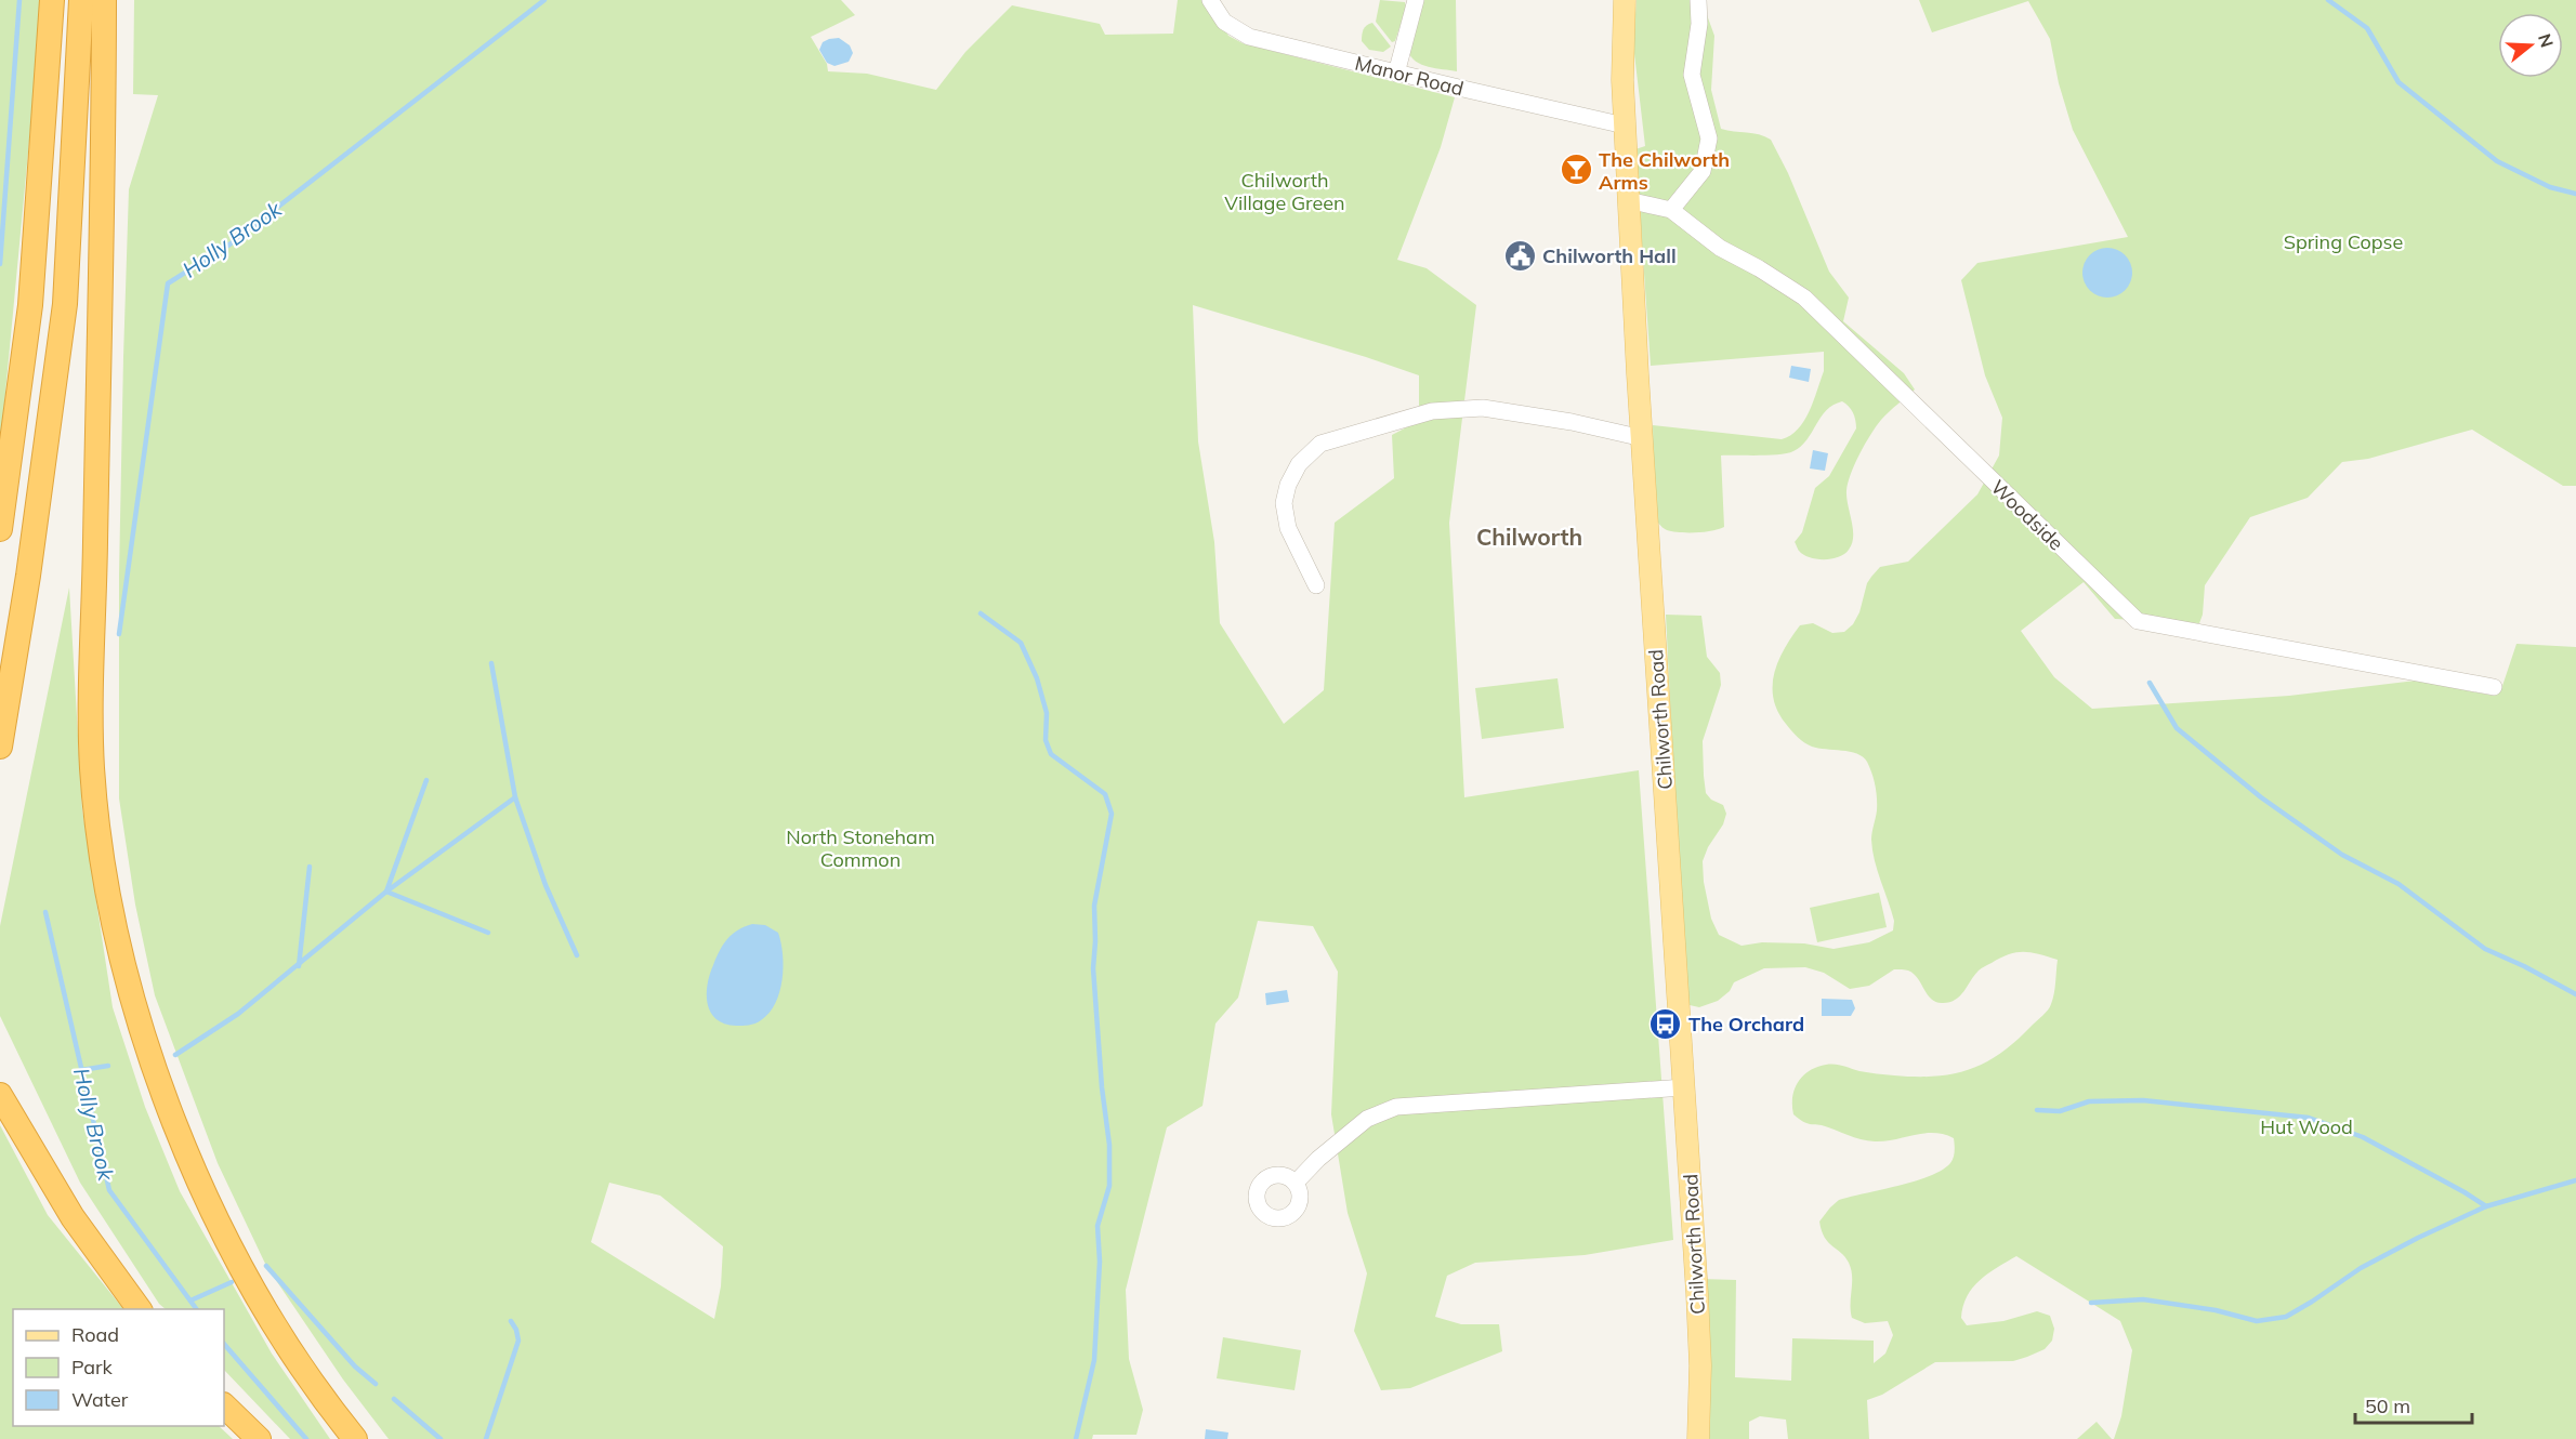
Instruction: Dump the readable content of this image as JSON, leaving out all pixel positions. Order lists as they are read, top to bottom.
{
  "streets": {
    "main road": ["Chilworth Road"],
    "street": ["Manor Road", "Woodside"]
  },
  "crossings": [
    ["Manor Road", "Chilworth Road"],
    ["Woodside", "Chilworth Road"]
  ],
  "districts": ["Chilworth"],
  "water": ["Holly Brook"],
  "parks": [
    "Chilworth Village Green",
    "Spring Copse",
    "North Stoneham Common",
    "Hut Wood"
  ],
  "places": {
    "bar": ["The Chilworth Arms"],
    "public building": ["Chilworth Hall"],
    "bus stop": ["The Orchard"]
  },
  "legend": ["Road", "Park", "Water"],
  "scale_bar": "50 m",
  "north": "right"
}
